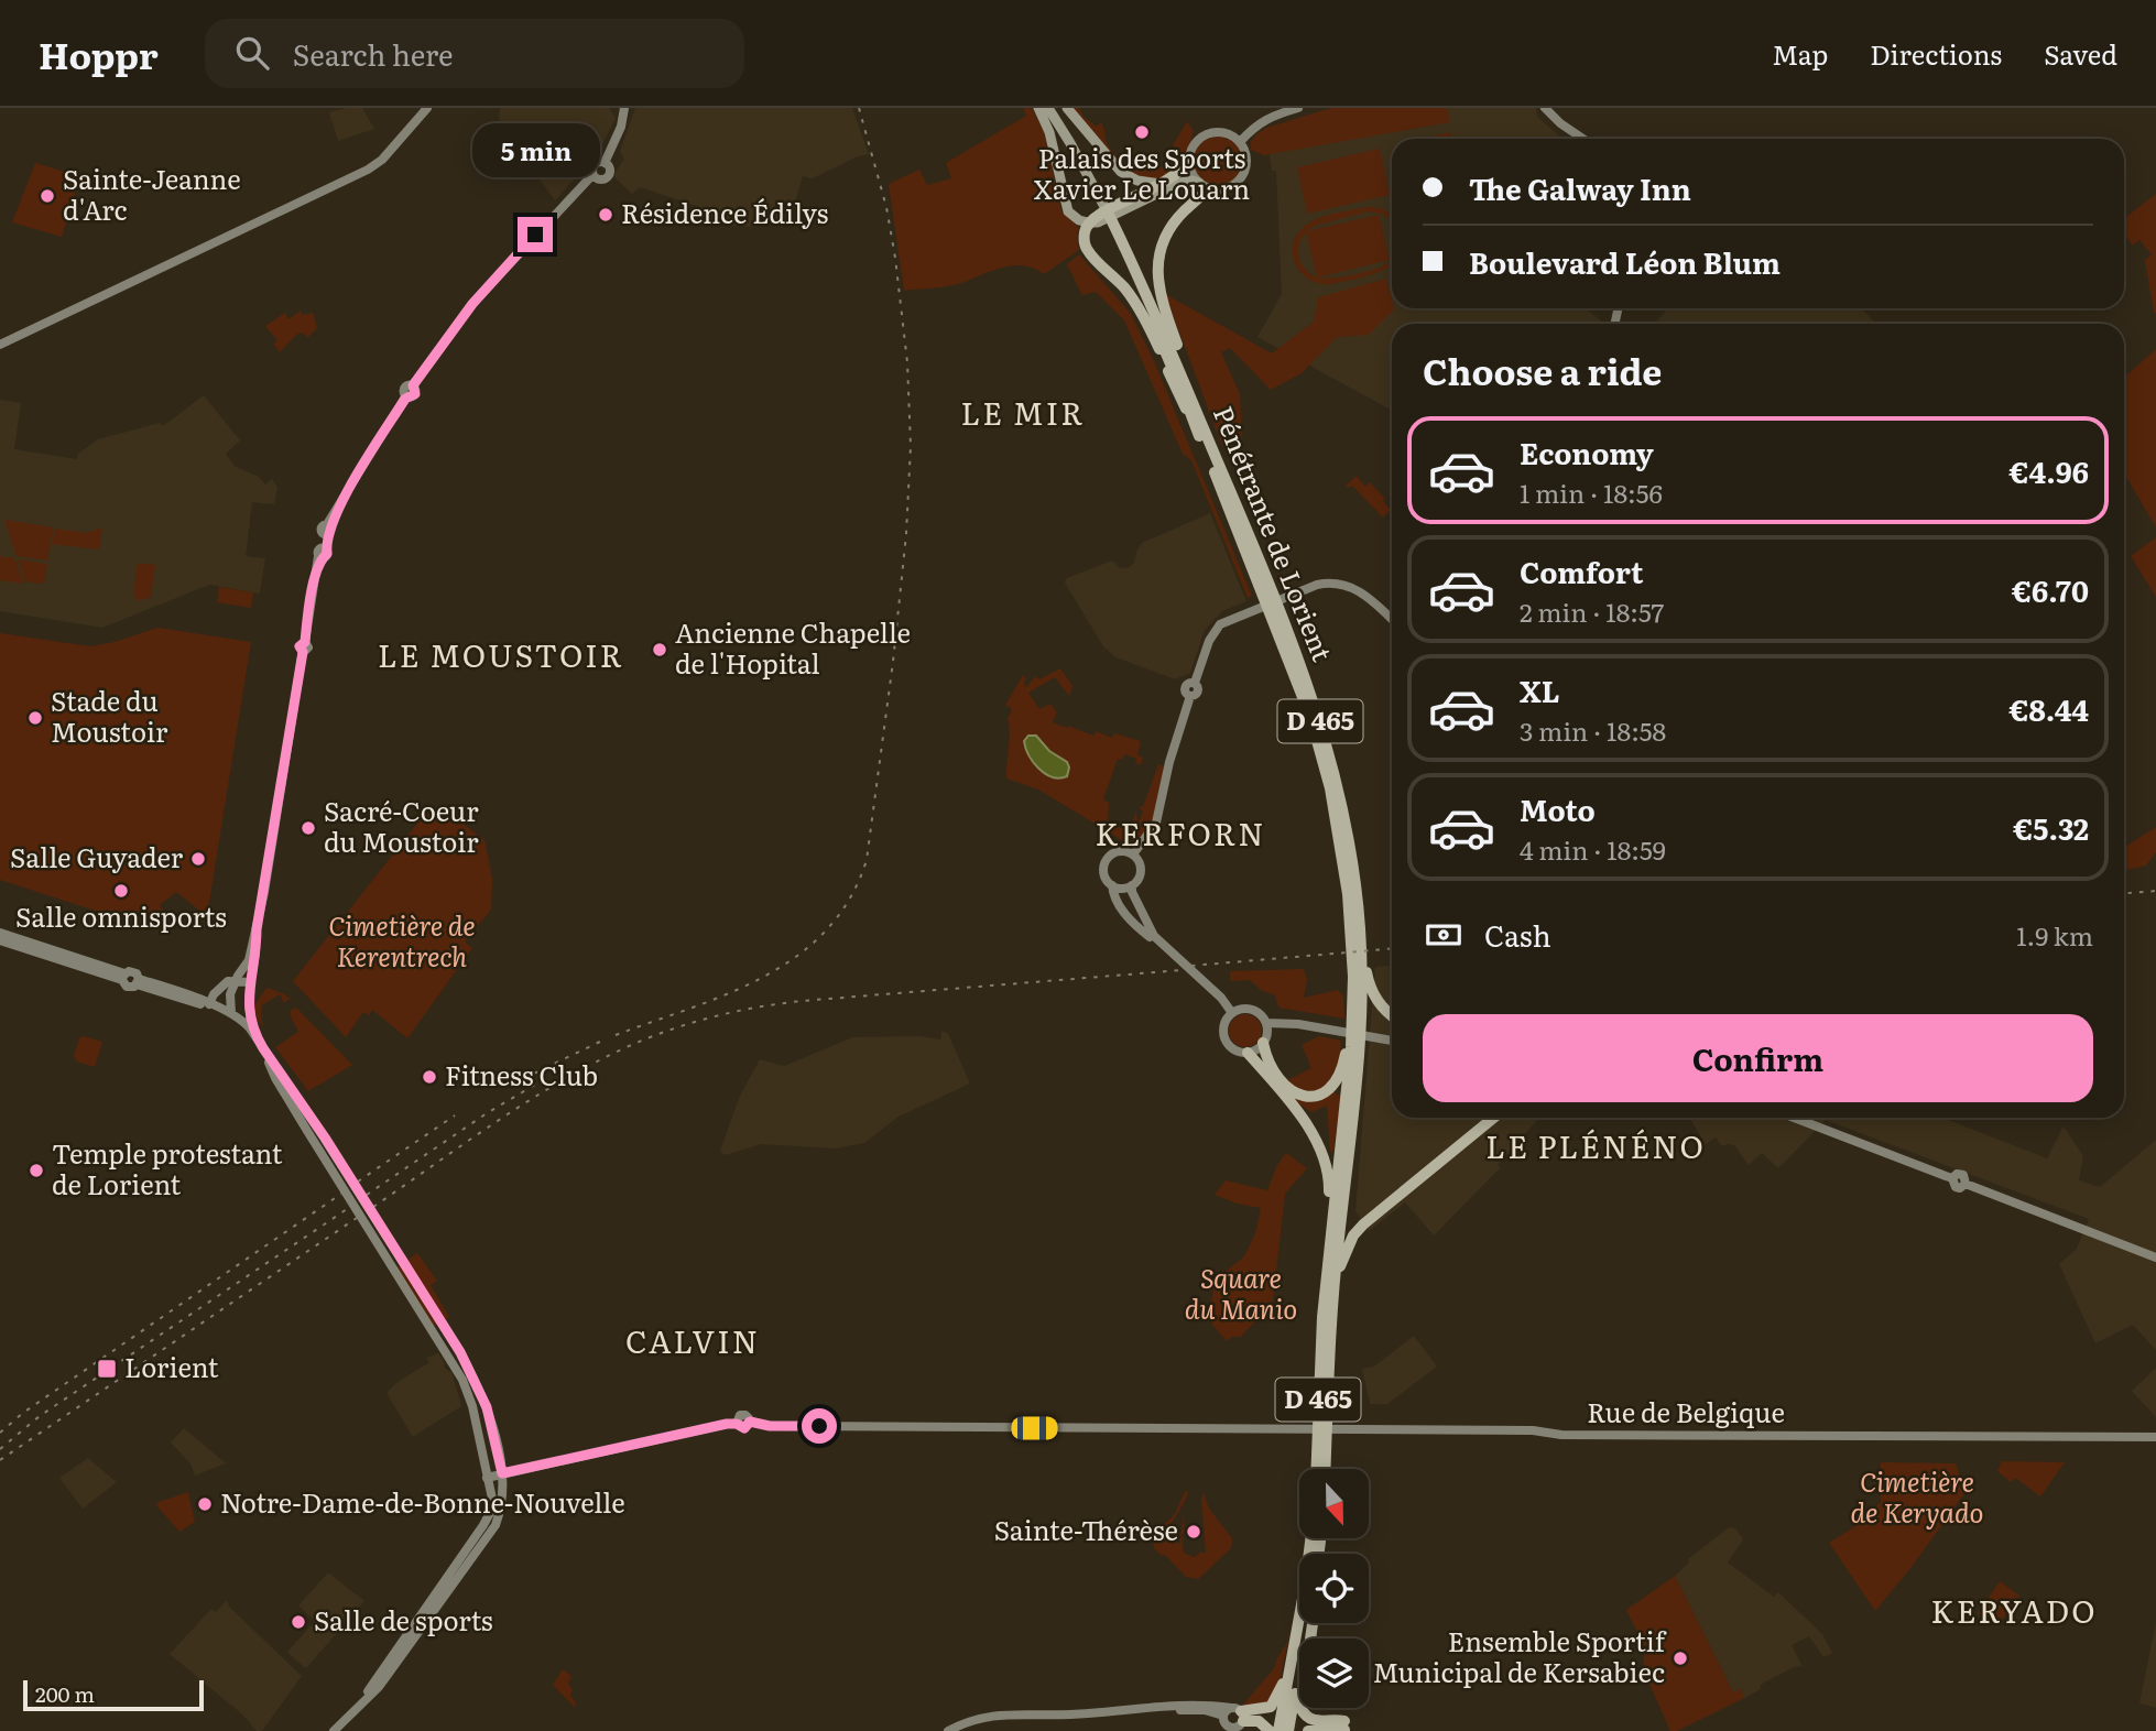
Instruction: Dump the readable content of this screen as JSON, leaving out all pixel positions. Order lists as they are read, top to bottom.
{
  "streets": {
    "highway": ["Pénétrante de Lorient", "D 465"],
    "main road": ["Rue de Belgique"]
  },
  "districts": [
    "LE MIR",
    "LE MOUSTOIR",
    "KERFORN",
    "LE PLÉNÉNO",
    "CALVIN",
    "KERYADO"
  ],
  "parks": ["Cimetière de Kerentrech", "Square du Manio", "Cimetière de Keryado"],
  "places": {
    "other": [
      "Palais des Sports Xavier Le Louarn",
      "Sainte-Jeanne d'Arc",
      "Résidence Édilys",
      "Ancienne Chapelle de l'Hopital",
      "Stade du Moustoir",
      "Sacré-Coeur du Moustoir",
      "Salle Guyader",
      "Salle omnisports",
      "Fitness Club",
      "Temple protestant de Lorient",
      "Notre-Dame-de-Bonne-Nouvelle",
      "Sainte-Thérèse",
      "Salle de sports",
      "Ensemble Sportif Municipal de Kersabiec"
    ],
    "transit": ["Lorient"]
  },
  "scale_bar": "200 m",
  "north": "bottom",
  "page": {
    "header": "Hoppr",
    "search": "Search here",
    "nav": ["Map", "Directions", "Saved"],
    "bubble": "5 min",
    "banner": ["The Galway Inn", "Boulevard Léon Blum"],
    "heading": "Choose a ride",
    "list": [
      {
        "name": "Economy",
        "note": "1 min · 18:56",
        "value": "€4.96"
      },
      {
        "name": "Comfort",
        "note": "2 min · 18:57",
        "value": "€6.70"
      },
      {
        "name": "XL",
        "note": "3 min · 18:58",
        "value": "€8.44"
      },
      {
        "name": "Moto",
        "note": "4 min · 18:59",
        "value": "€5.32"
      }
    ],
    "pay": ["Cash", "1.9 km"],
    "buttons": "Confirm",
    "scale": "200 m"
  }
}
